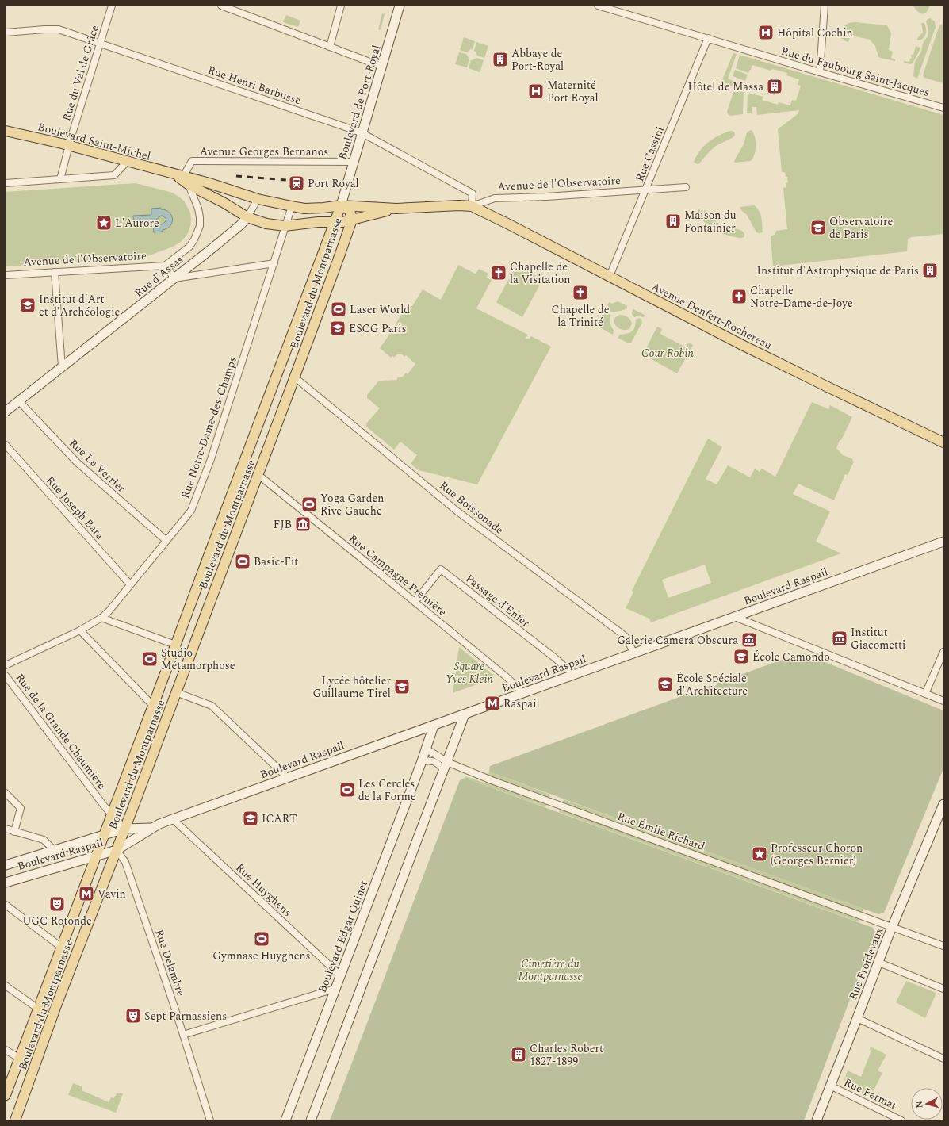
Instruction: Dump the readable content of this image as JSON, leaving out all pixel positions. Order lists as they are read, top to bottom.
{
  "streets": {
    "main road": [
      "Boulevard de Port-Royal",
      "Boulevard Saint-Michel",
      "Avenue de l'Observatoire",
      "Rue d'Assas",
      "Boulevard du Montparnasse",
      "Avenue Denfert-Rochereau",
      "Boulevard Raspail",
      "Boulevard Edgar Quinet",
      "Rue Froidevaux"
    ],
    "street": [
      "Rue du Faubourg Saint-Jacques",
      "Rue du Val de Grâce",
      "Rue Henri Barbusse",
      "Avenue Georges Bernanos",
      "Rue Cassini",
      "Rue Notre-Dame-des-Champs",
      "Rue Le Verrier",
      "Rue Joseph Bara",
      "Rue Boissonade",
      "Rue Campagne Première",
      "Passage d'Enfer",
      "Rue de la Grande Chaumière",
      "Rue Émile Richard",
      "Rue Huyghens",
      "Rue Delambre",
      "Rue Fermat"
    ]
  },
  "crossings": [
    ["Rue du Faubourg Saint-Jacques", "Rue Cassini"],
    ["Rue du Val de Grâce", "Rue Henri Barbusse"],
    ["Rue du Val de Grâce", "Boulevard Saint-Michel"],
    ["Rue Henri Barbusse", "Boulevard de Port-Royal"],
    ["Rue Henri Barbusse", "Avenue de l'Observatoire"],
    ["Rue Henri Barbusse", "Avenue Denfert-Rochereau"],
    ["Boulevard de Port-Royal", "Avenue Georges Bernanos"],
    ["Boulevard de Port-Royal", "Avenue de l'Observatoire"],
    ["Boulevard de Port-Royal", "Boulevard du Montparnasse"],
    ["Boulevard Saint-Michel", "Avenue Georges Bernanos"],
    ["Boulevard Saint-Michel", "Avenue de l'Observatoire"],
    ["Avenue Georges Bernanos", "Avenue de l'Observatoire"],
    ["Rue Cassini", "Avenue de l'Observatoire"],
    ["Rue Cassini", "Avenue Denfert-Rochereau"],
    ["Avenue de l'Observatoire", "Rue d'Assas"],
    ["Avenue de l'Observatoire", "Boulevard du Montparnasse"],
    ["Avenue de l'Observatoire", "Avenue Denfert-Rochereau"],
    ["Avenue de l'Observatoire", "Rue Notre-Dame-des-Champs"],
    ["Rue d'Assas", "Rue Le Verrier"],
    ["Boulevard du Montparnasse", "Rue Boissonade"],
    ["Boulevard du Montparnasse", "Rue Campagne Première"],
    ["Boulevard du Montparnasse", "Boulevard Raspail"],
    ["Boulevard du Montparnasse", "Rue de la Grande Chaumière"],
    ["Boulevard du Montparnasse", "Rue Delambre"],
    ["Rue Notre-Dame-des-Champs", "Rue Le Verrier"],
    ["Rue Notre-Dame-des-Champs", "Rue Joseph Bara"],
    ["Rue Boissonade", "Boulevard Raspail"],
    ["Rue Campagne Première", "Boulevard Raspail"],
    ["Rue Campagne Première", "Passage d'Enfer"],
    ["Boulevard Raspail", "Passage d'Enfer"],
    ["Boulevard Raspail", "Rue Huyghens"],
    ["Boulevard Raspail", "Boulevard Edgar Quinet"],
    ["Boulevard Raspail", "Rue Delambre"],
    ["Rue Émile Richard", "Boulevard Edgar Quinet"],
    ["Rue Émile Richard", "Rue Froidevaux"],
    ["Rue Huyghens", "Boulevard Edgar Quinet"],
    ["Rue Froidevaux", "Rue Fermat"]
  ],
  "parks": ["Cour Robin", "Square Yves Klein", "Cimetière du Montparnasse"],
  "places": {
    "hospital": ["Hôpital Cochin", "Maternité Port Royal"],
    "building": [
      "Abbaye de Port-Royal",
      "Hôtel de Massa",
      "Maison du Fontainier",
      "Institut d'Astrophysique de Paris",
      "Charles Robert 1827-1899"
    ],
    "station": ["Port Royal"],
    "place": ["L'Aurore", "Professeur Choron (Georges Bernier)"],
    "school or university": [
      "Observatoire de Paris",
      "Institut d'Art et d'Archéologie",
      "ESCG Paris",
      "École Camondo",
      "École Spéciale d'Architecture",
      "Lycée hôtelier Guillaume Tirel",
      "ICART"
    ],
    "church": ["Chapelle de la Visitation", "Chapelle de la Trinité", "Chapelle Notre-Dame-de-Joye"],
    "sports": [
      "Laser World",
      "Yoga Garden Rive Gauche",
      "Basic-Fit",
      "Studio Métamorphose",
      "Les Cercles de la Forme",
      "Gymnase Huyghens"
    ],
    "museum": ["FJB", "Institut Giacometti", "Galerie Camera Obscura"],
    "metro station": ["Raspail", "Vavin"],
    "theatre": ["UGC Rotonde", "Sept Parnassiens"]
  },
  "north": "left"
}
